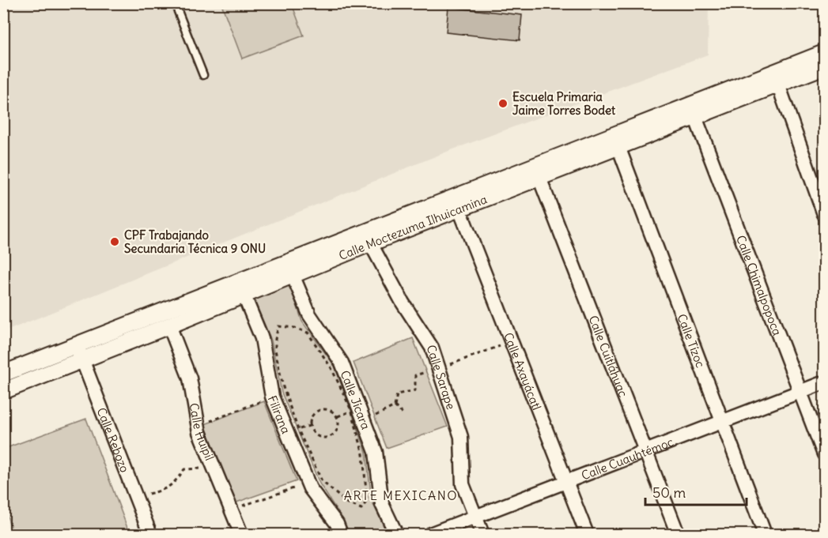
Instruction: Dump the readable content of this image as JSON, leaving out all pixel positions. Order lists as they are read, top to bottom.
{
  "streets": {
    "street": [
      "Calle Moctezuma Ilhuicamina",
      "Calle Chimalpopoca",
      "Calle Tízoc",
      "Calle Cuitláhuac",
      "Calle Axayácatl",
      "Calle Sarape",
      "Calle Jícara",
      "Filirana",
      "Calle Huipil",
      "Calle Rebozo",
      "Calle Cuauhtémoc"
    ]
  },
  "crossings": [
    ["Calle Moctezuma Ilhuicamina", "Calle Chimalpopoca"],
    ["Calle Moctezuma Ilhuicamina", "Calle Tízoc"],
    ["Calle Moctezuma Ilhuicamina", "Calle Cuitláhuac"],
    ["Calle Moctezuma Ilhuicamina", "Calle Axayácatl"],
    ["Calle Moctezuma Ilhuicamina", "Calle Sarape"],
    ["Calle Moctezuma Ilhuicamina", "Calle Jícara"],
    ["Calle Moctezuma Ilhuicamina", "Filirana"],
    ["Calle Moctezuma Ilhuicamina", "Calle Huipil"],
    ["Calle Moctezuma Ilhuicamina", "Calle Rebozo"],
    ["Calle Chimalpopoca", "Calle Cuauhtémoc"],
    ["Calle Tízoc", "Calle Cuauhtémoc"],
    ["Calle Cuitláhuac", "Calle Cuauhtémoc"],
    ["Calle Axayácatl", "Calle Cuauhtémoc"],
    ["Calle Sarape", "Calle Cuauhtémoc"]
  ],
  "districts": ["ARTE MEXICANO"],
  "places": ["Escuela Primaria Jaime Torres Bodet", "CPF Trabajando Secundaria Técnica 9 ONU"],
  "scale_bar": "50 m"
}
